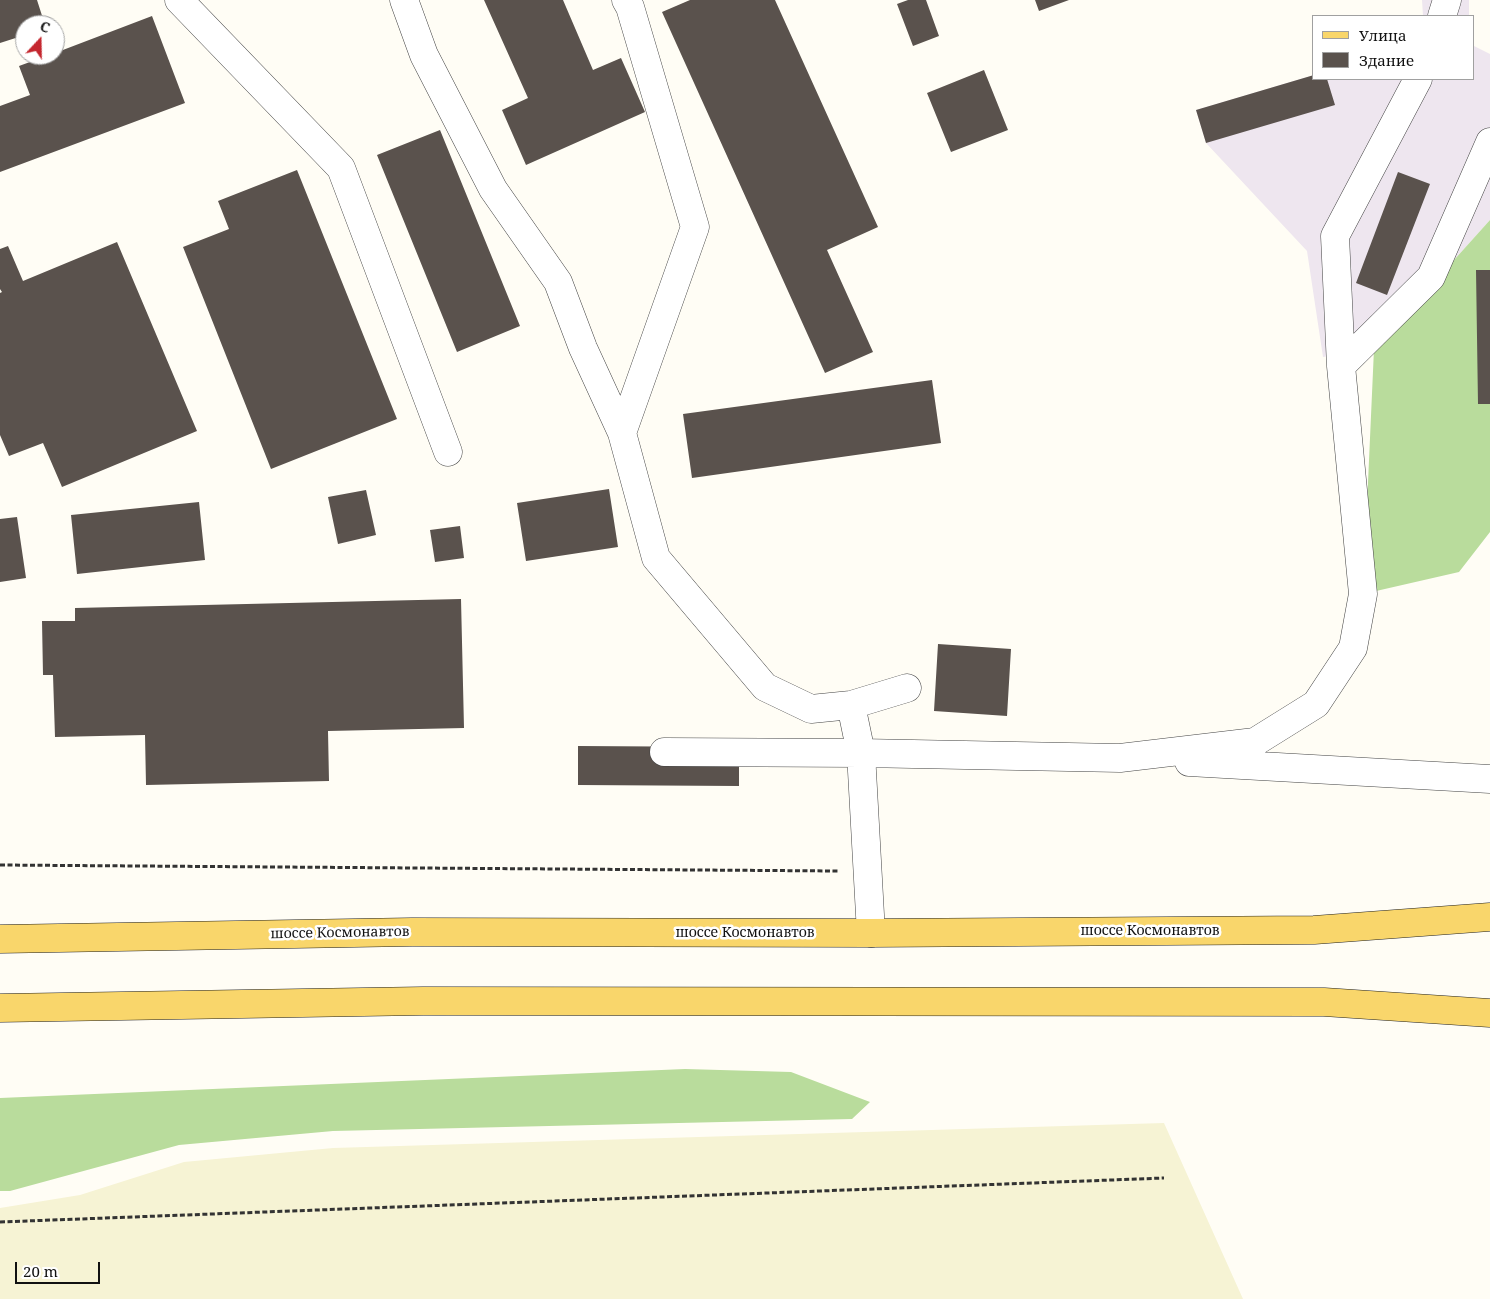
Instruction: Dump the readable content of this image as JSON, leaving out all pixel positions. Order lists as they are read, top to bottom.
{
  "streets": {
    "main road": ["шоссе Космонавтов"]
  },
  "legend": ["Улица", "Здание"],
  "scale_bar": "20 m",
  "north": "top"
}
